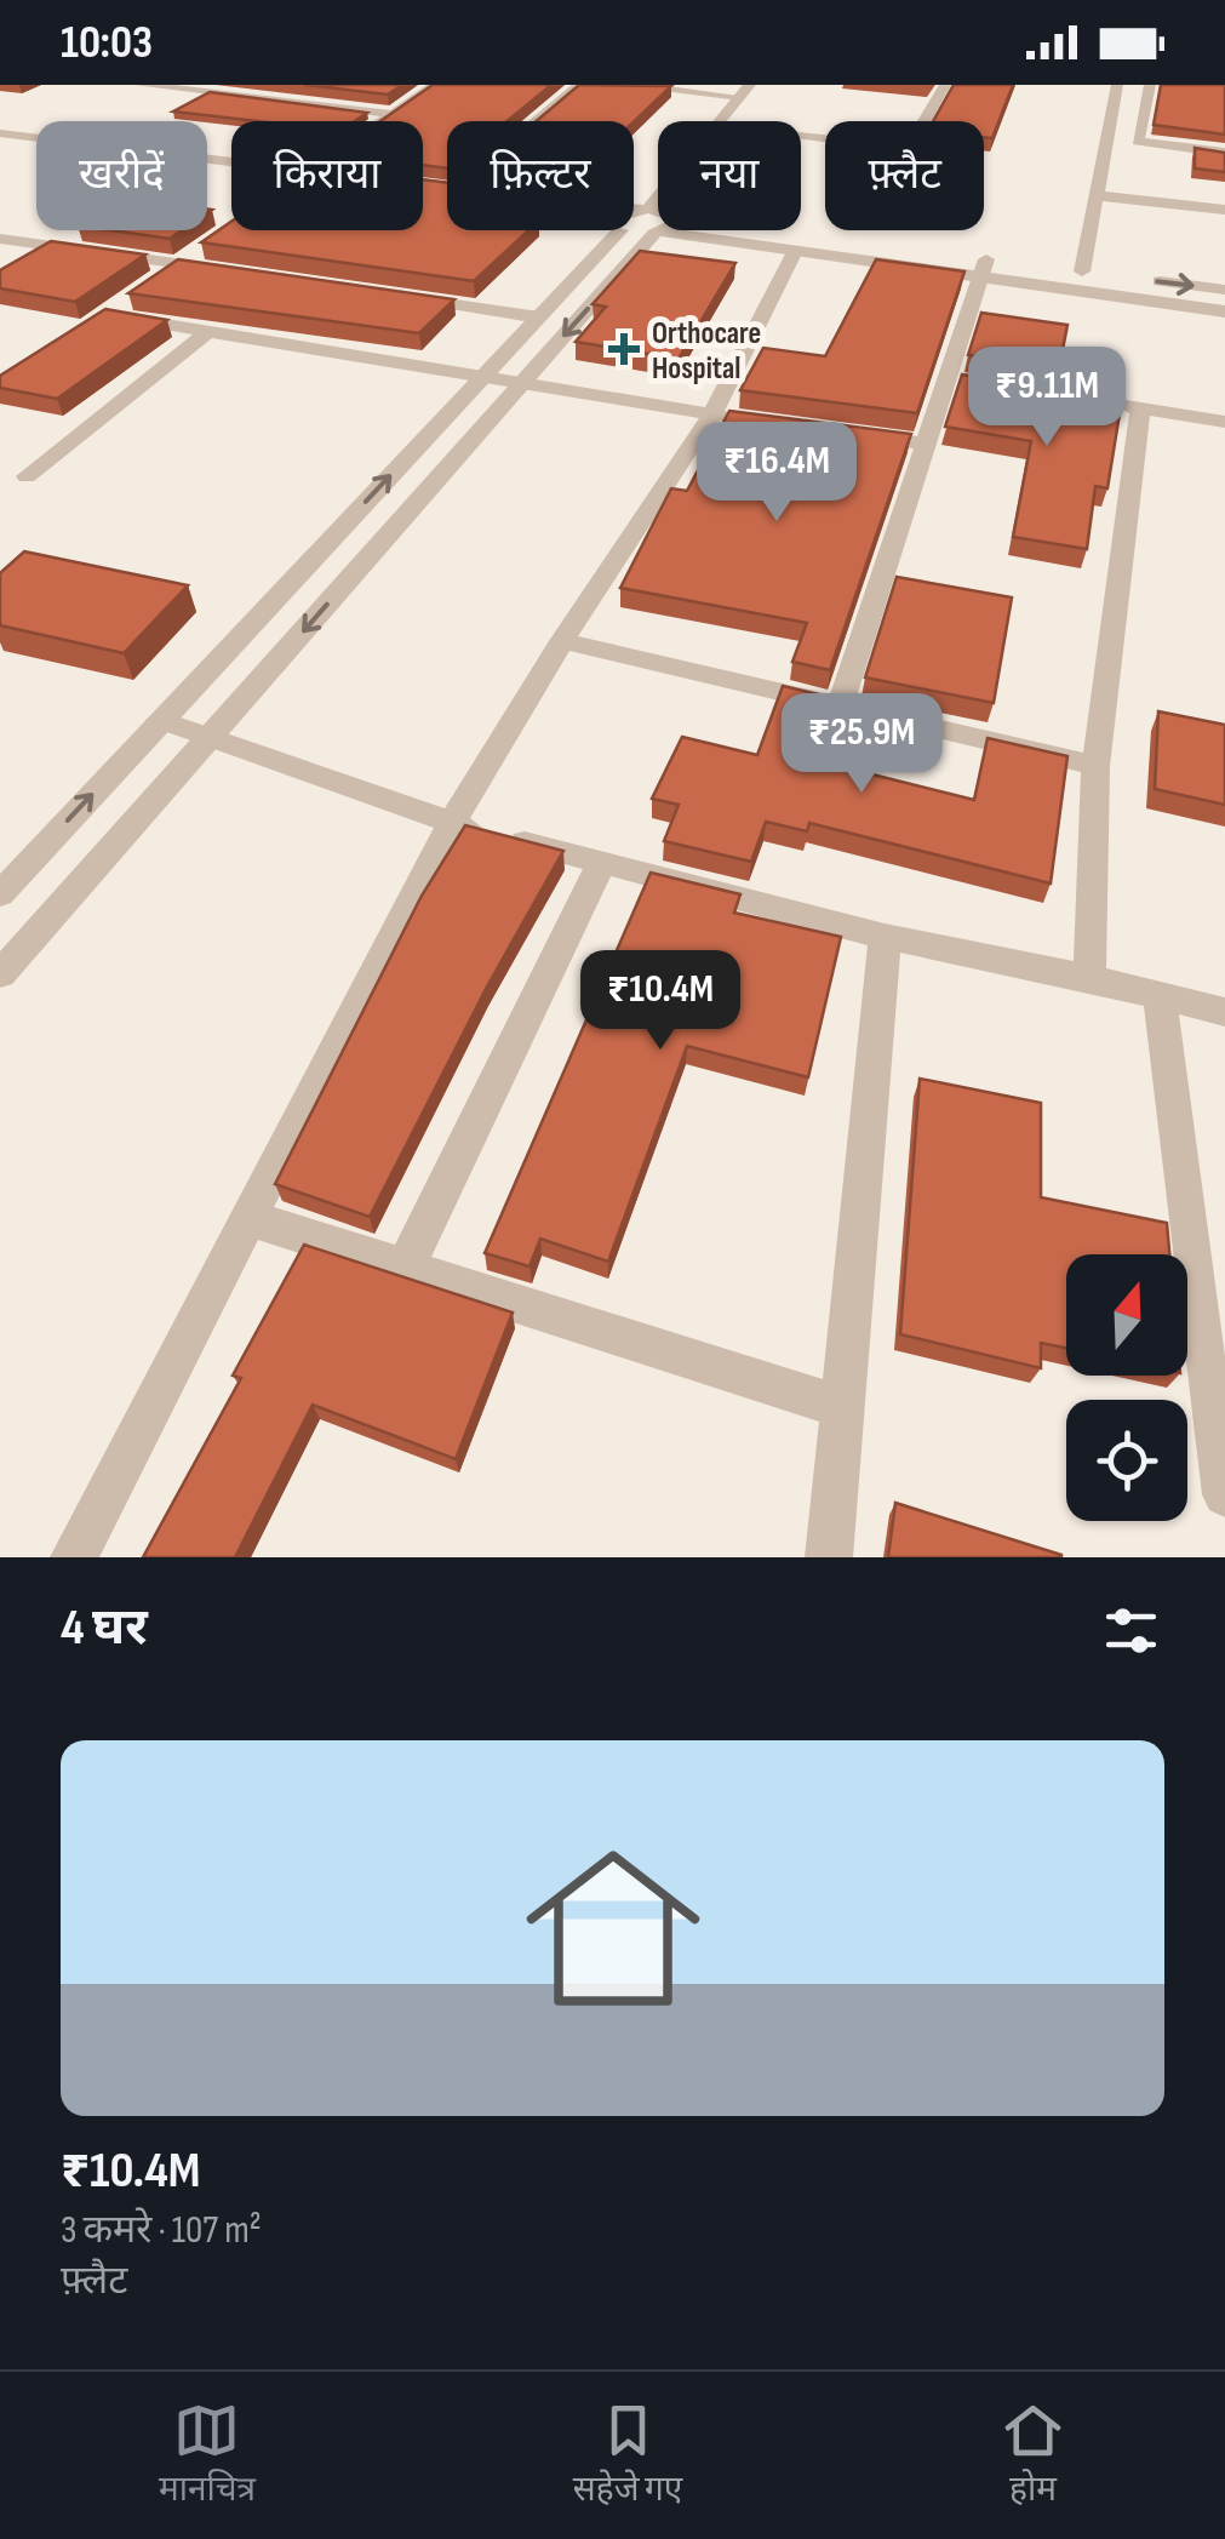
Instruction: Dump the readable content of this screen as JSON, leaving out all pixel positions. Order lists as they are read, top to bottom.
{
  "places": {
    "health": ["Orthocare Hospital"]
  },
  "north": "top",
  "page": {
    "status": "10:03",
    "chip": [
      "खरीदें",
      "किराया",
      "फ़िल्टर",
      "नया",
      "फ़्लैट"
    ],
    "price": [
      "₹9.11M",
      "₹16.4M",
      "₹25.9M",
      "₹10.4M"
    ],
    "heading": "4 घर",
    "list": [
      {
        "name": "₹10.4M",
        "note": "3 कमरे · 107 m² · फ़्लैट"
      }
    ],
    "tabs": ["मानचित्र", "सहेजे गए", "होम"]
  }
}
